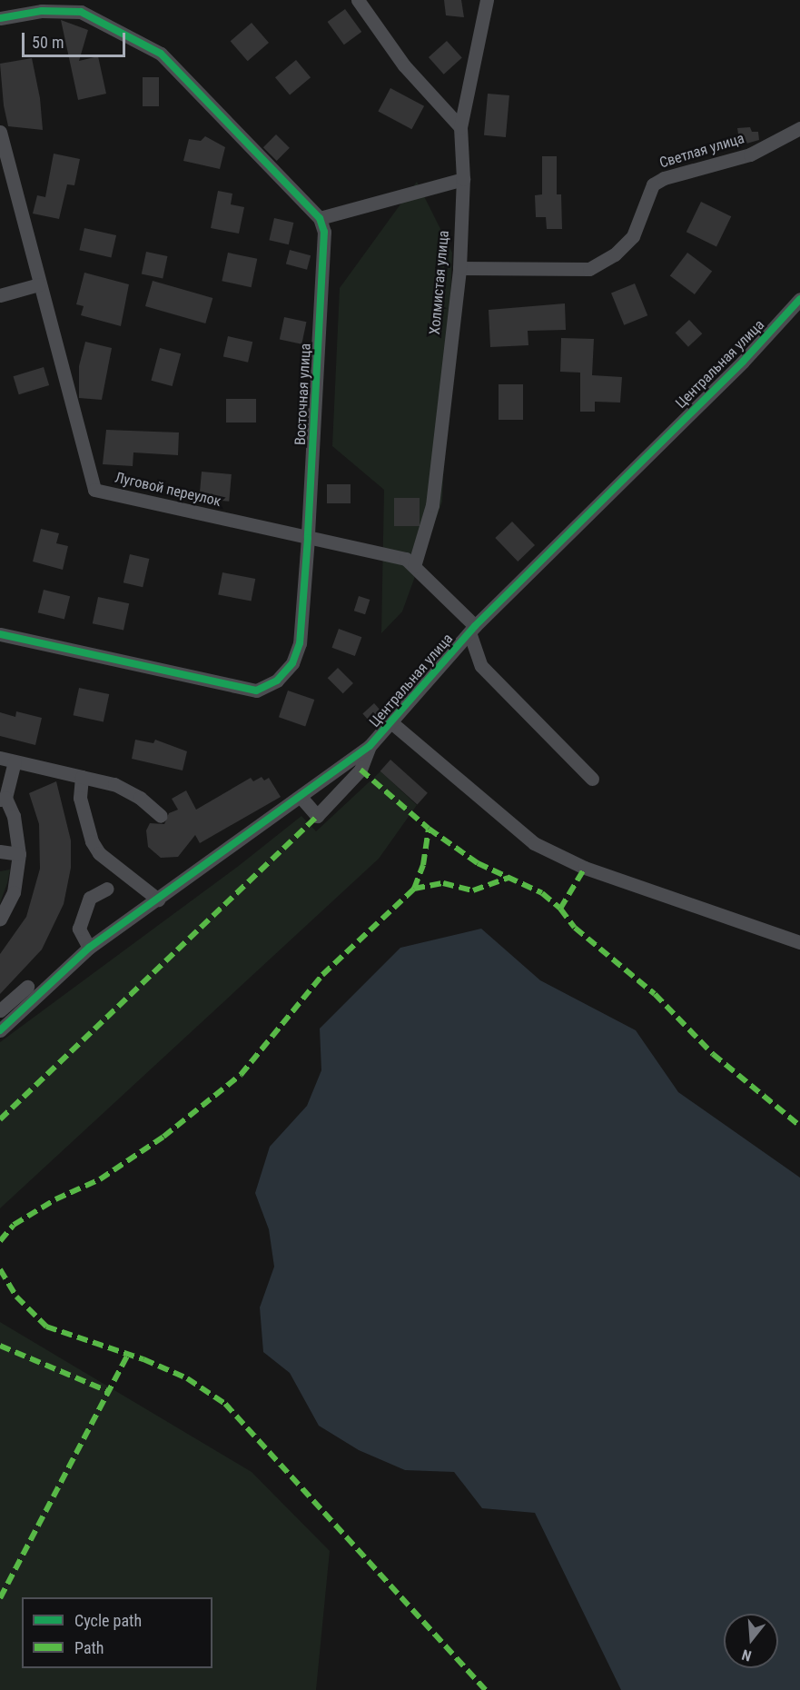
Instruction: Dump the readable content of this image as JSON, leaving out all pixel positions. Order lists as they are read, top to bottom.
{
  "streets": {
    "street": [
      "Светлая улица",
      "Холмистая улица",
      "Центральная улица",
      "Восточная улица",
      "Луговой переулок"
    ]
  },
  "crossings": [
    ["Светлая улица", "Холмистая улица"],
    ["Холмистая улица", "Луговой переулок"],
    ["Центральная улица", "Луговой переулок"],
    ["Восточная улица", "Луговой переулок"]
  ],
  "legend": ["Cycle path", "Path"],
  "scale_bar": "50 m",
  "north": "bottom"
}
